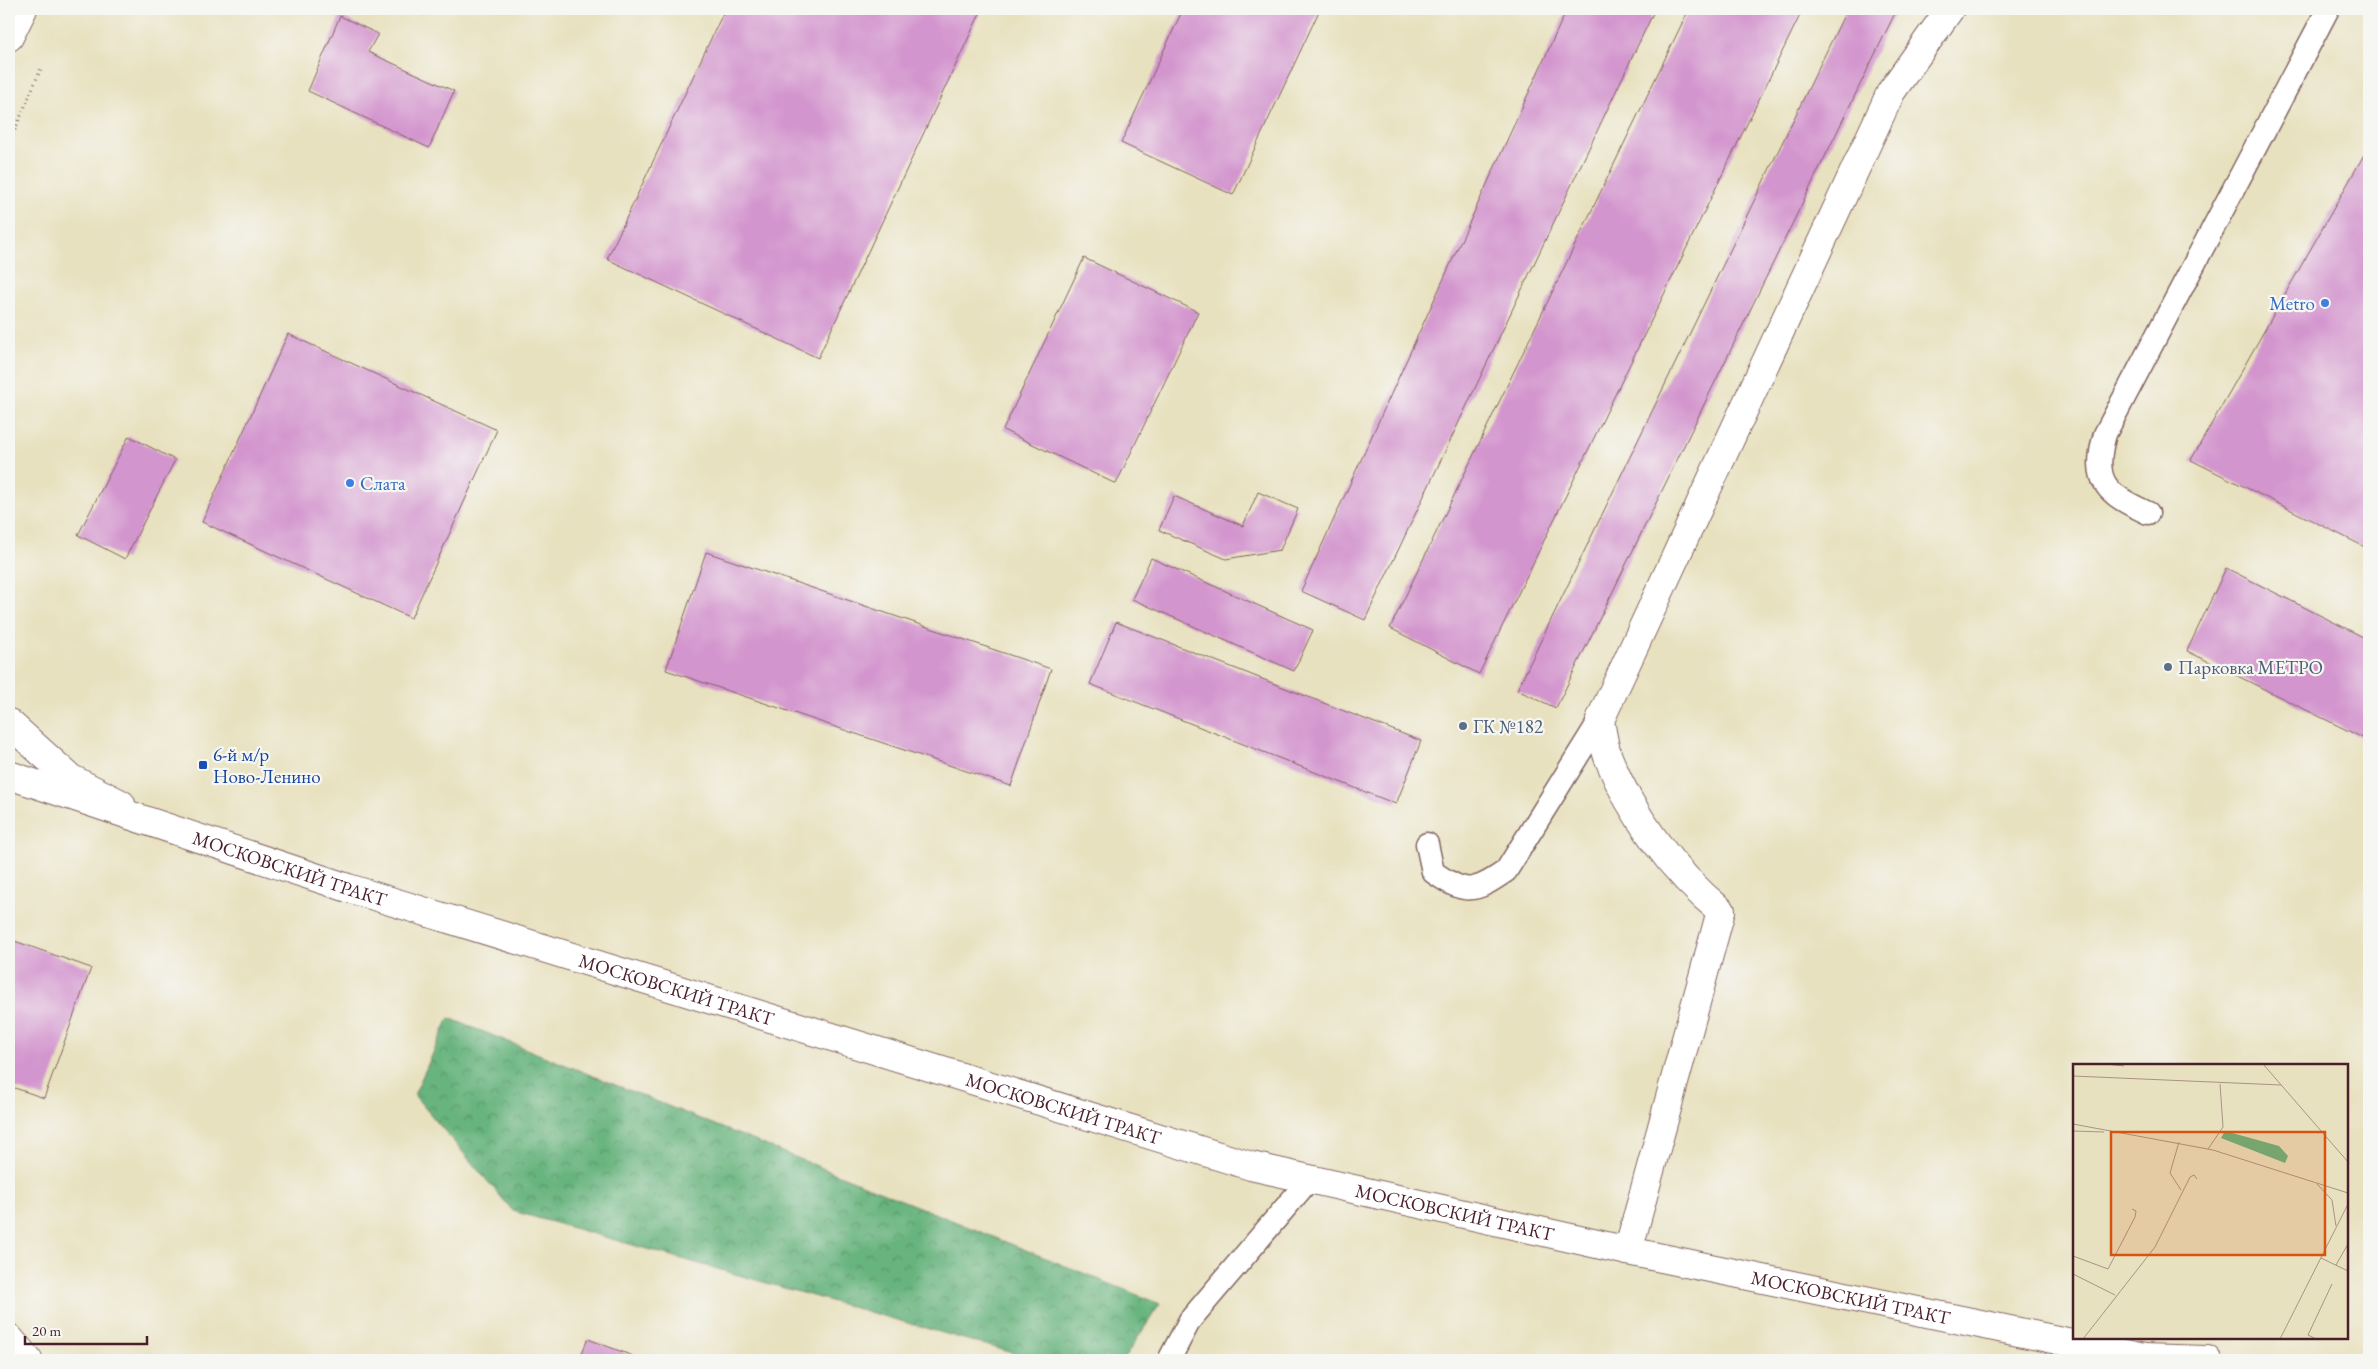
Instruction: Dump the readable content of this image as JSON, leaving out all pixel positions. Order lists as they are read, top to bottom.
{
  "streets": {
    "main road": ["МОСКОВСКИЙ ТРАКТ"]
  },
  "places": {
    "other": [
      "Metro",
      "Слата",
      "Парковка МЕТРО",
      "ГК №182"
    ],
    "transit": ["6-й м/р Ново-Ленино"]
  },
  "scale_bar": "20 m"
}
